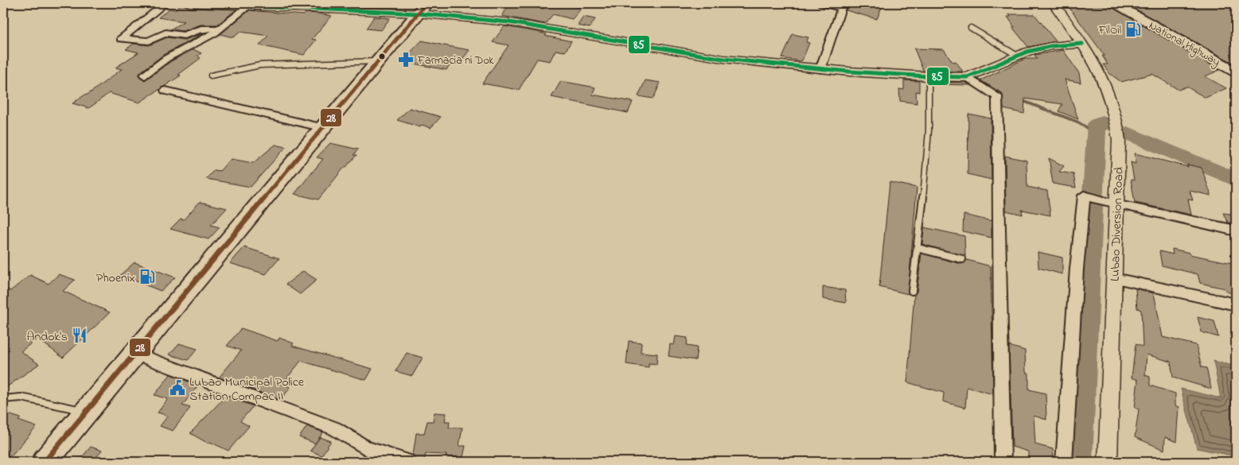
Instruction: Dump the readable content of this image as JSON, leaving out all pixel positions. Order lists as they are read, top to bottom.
{
  "streets": {
    "main road": ["National Highway"],
    "street": ["Lubao Diversion Road"]
  },
  "places": {
    "fuel station": ["FilOil", "Phoenix"],
    "pharmacy": ["Farmacia ni Dok"],
    "restaurant": ["Andok's"],
    "public building": ["Lubao Municipal Police Station Compac II"]
  },
  "lines": ["transit line 85", "transit line 28"]
}
